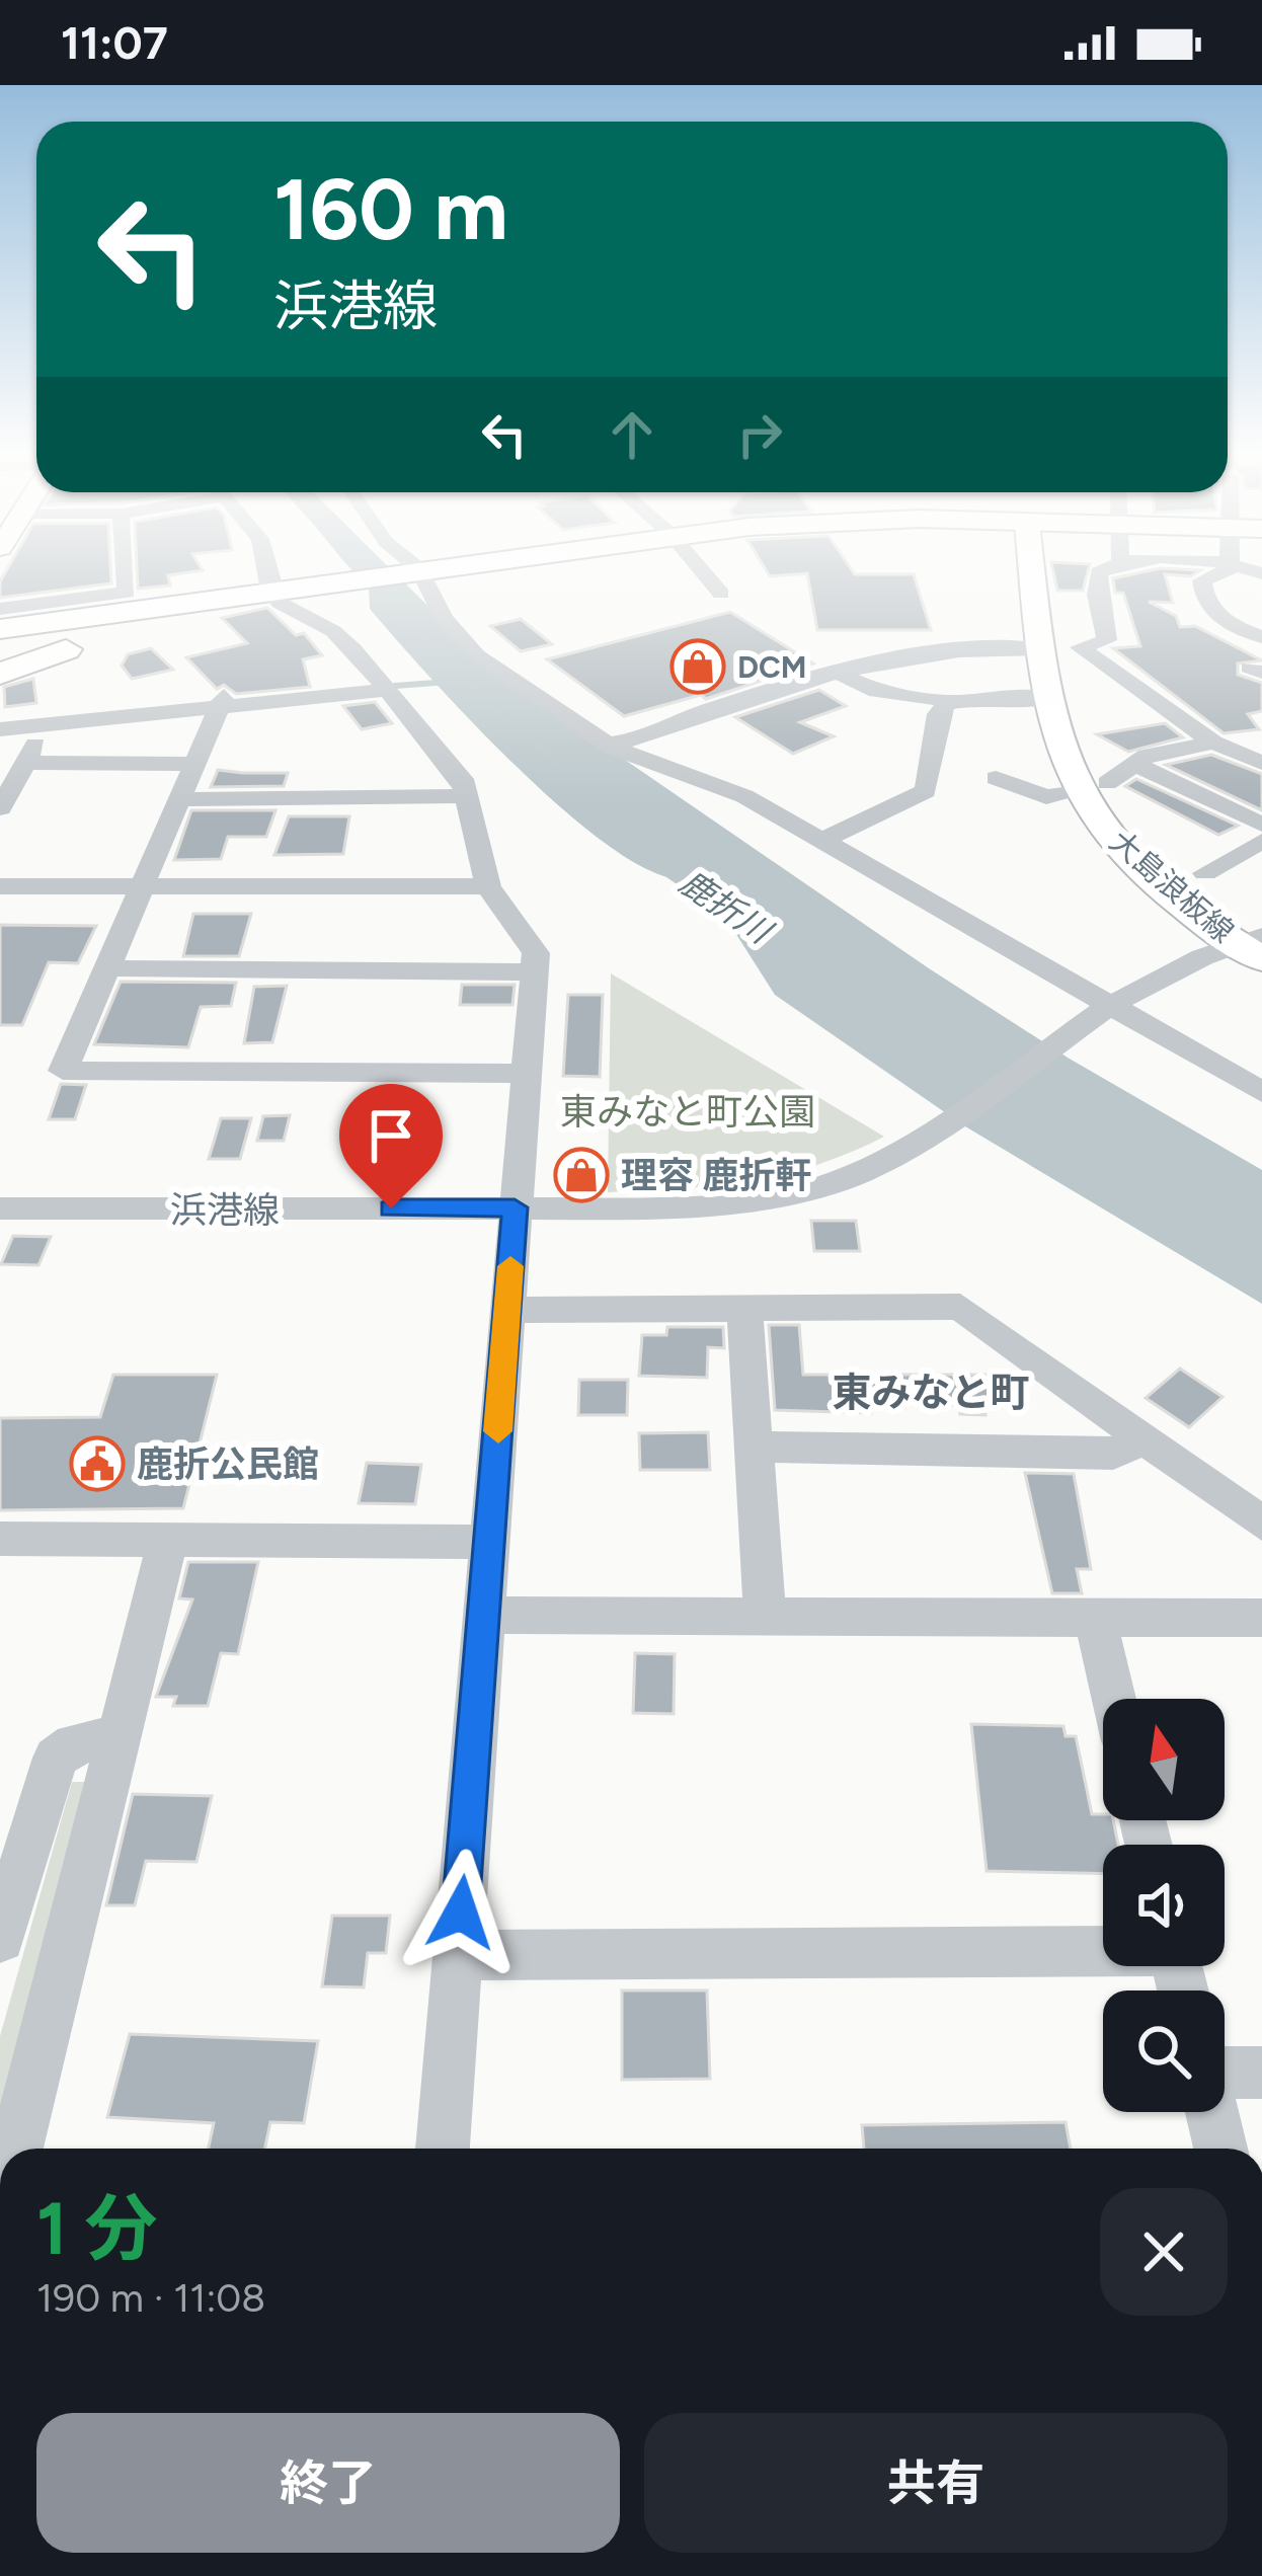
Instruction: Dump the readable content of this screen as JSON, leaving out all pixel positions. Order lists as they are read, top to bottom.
{
  "streets": {
    "main road": ["大島浪板線"],
    "street": ["浜港線"]
  },
  "crossings": [
    ["大島浪板線", "浜港線"]
  ],
  "districts": ["東みなと町"],
  "water": ["鹿折川"],
  "parks": ["東みなと町公園"],
  "places": {
    "shop": ["DCM", "理容 鹿折軒"],
    "public building": ["鹿折公民館"]
  },
  "north": "top",
  "page": {
    "status": "11:07",
    "turn": ["160 m", "浜港線"],
    "heading": ["1 分", "190 m · 11:08"],
    "buttons": ["終了", "共有"]
  }
}
